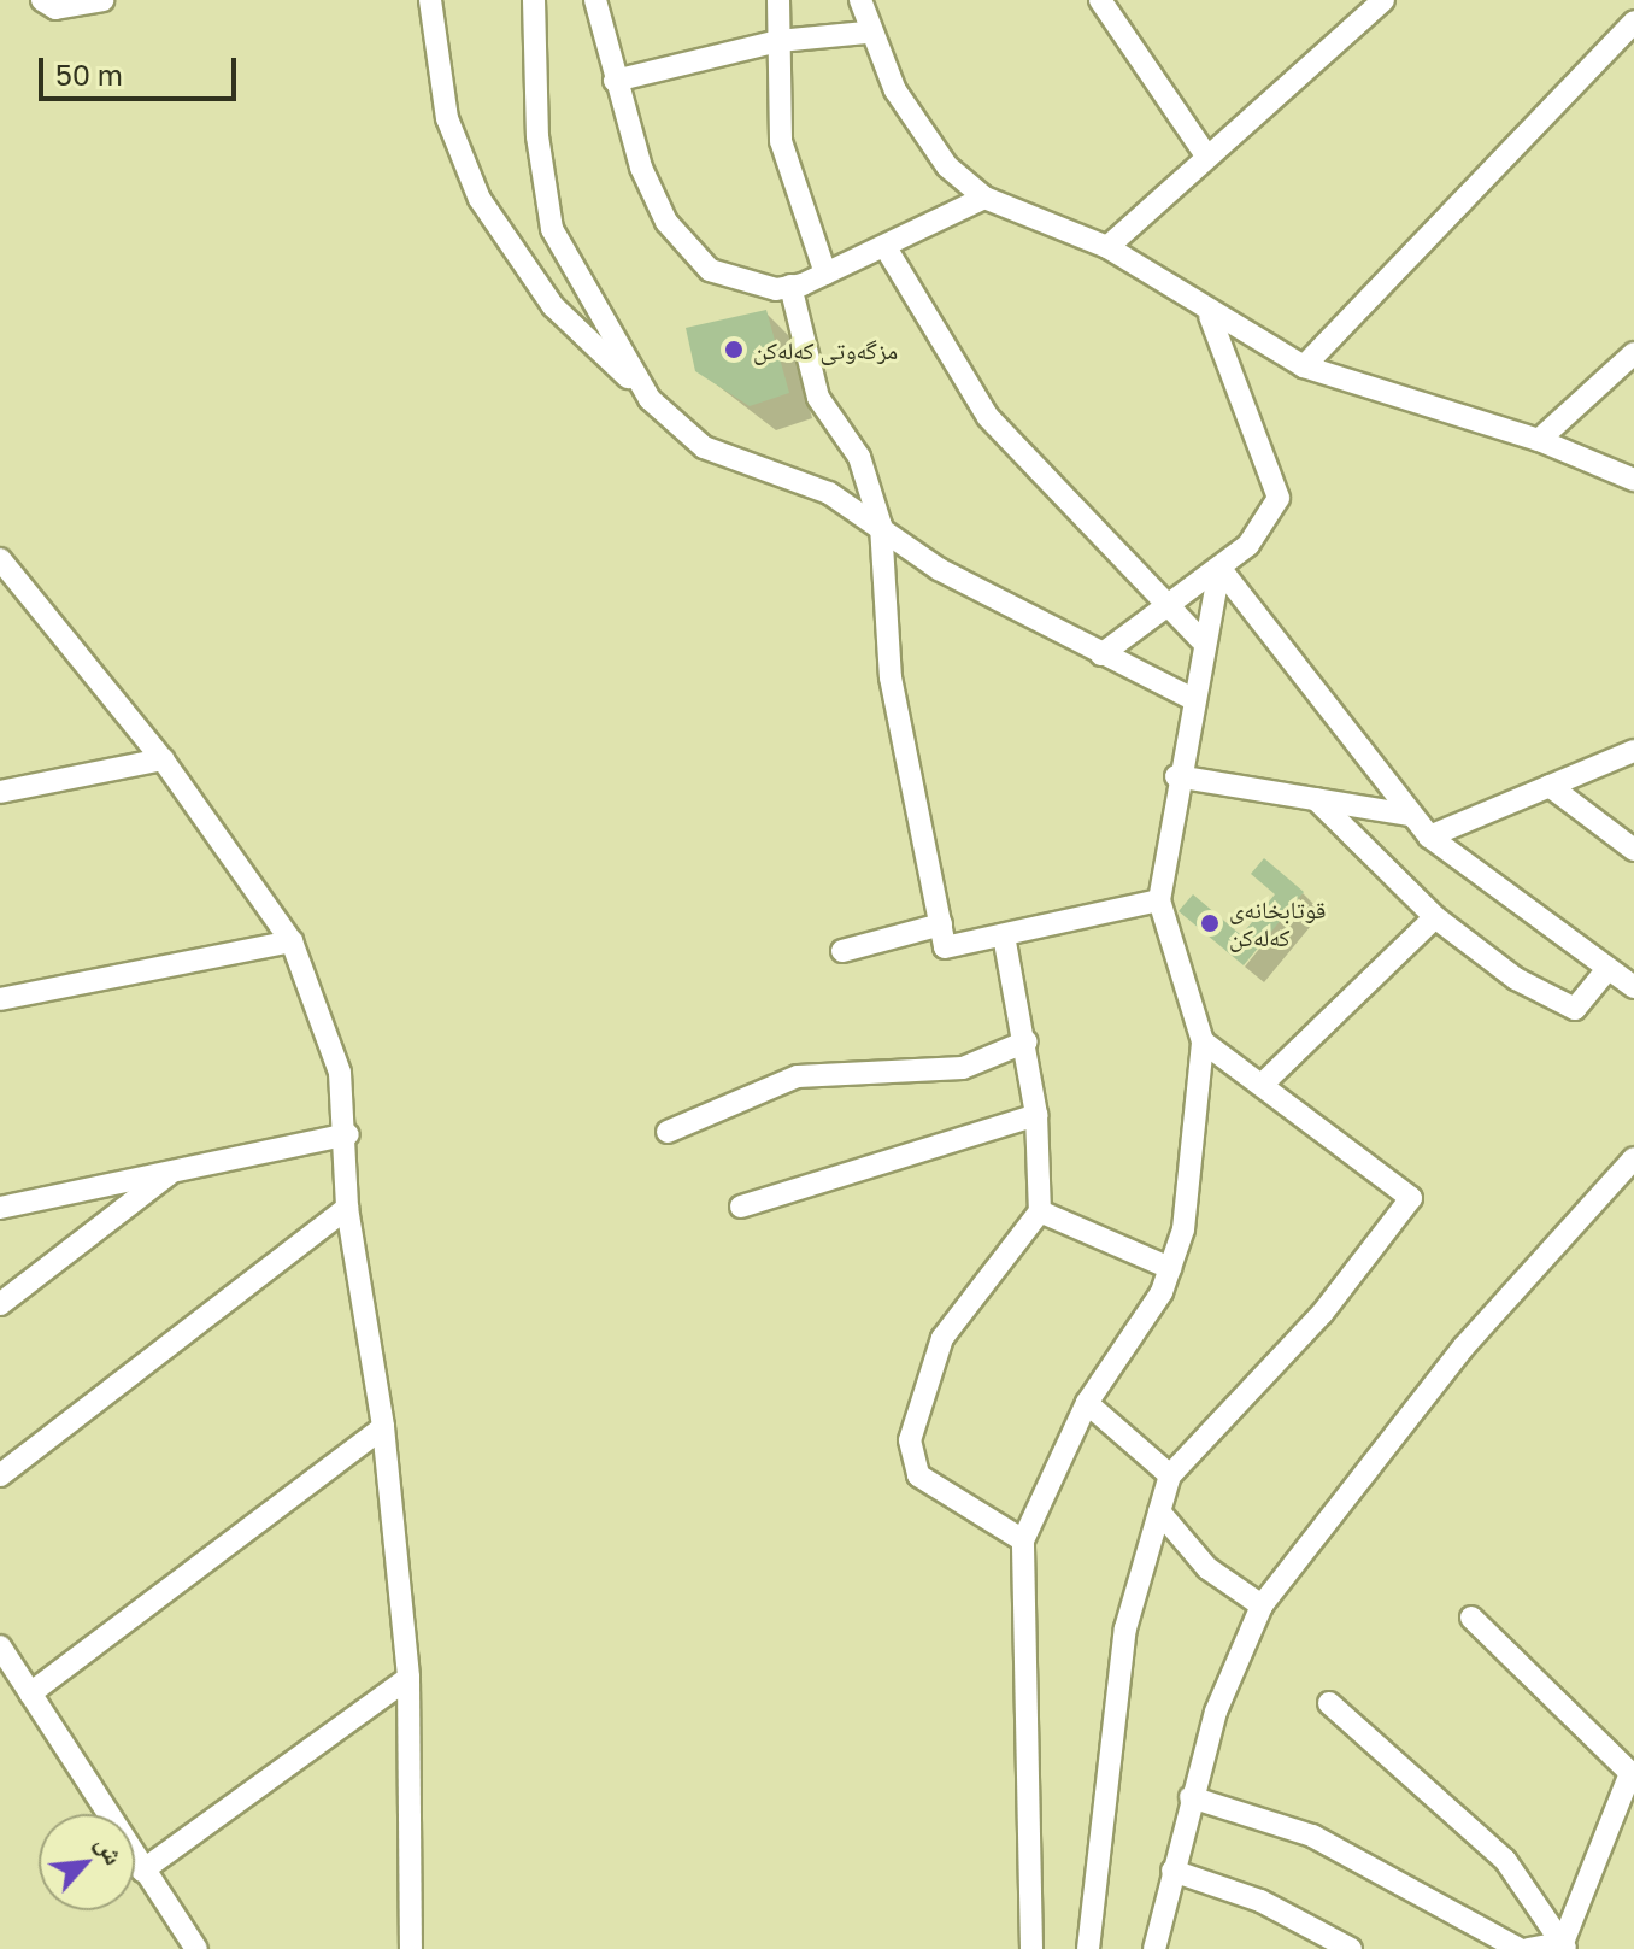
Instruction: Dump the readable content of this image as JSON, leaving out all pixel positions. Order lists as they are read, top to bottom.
{
  "places": ["مزگەوتی کەلەکن", "قوتابخانەی کەلەکن"],
  "scale_bar": "50 m",
  "north": "top right"
}
